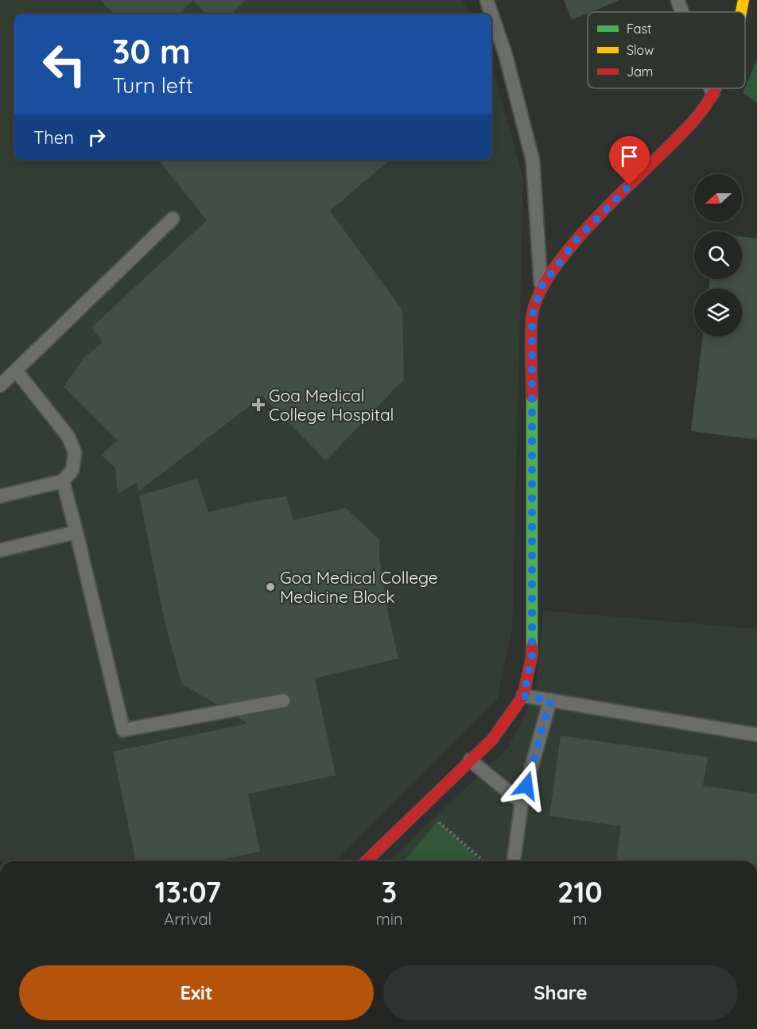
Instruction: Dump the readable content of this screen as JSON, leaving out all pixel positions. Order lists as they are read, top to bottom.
{
  "places": {
    "health": ["Goa Medical College Hospital"],
    "other": ["Goa Medical College Medicine Block"]
  },
  "legend": ["Fast", "Slow", "Jam"],
  "north": "left",
  "page": {
    "turn": ["30 m", "Turn left"],
    "then": "Then",
    "eta": [
      "13:07",
      "Arrival",
      "3",
      "min",
      "210",
      "m"
    ],
    "buttons": ["Exit", "Share"]
  }
}
